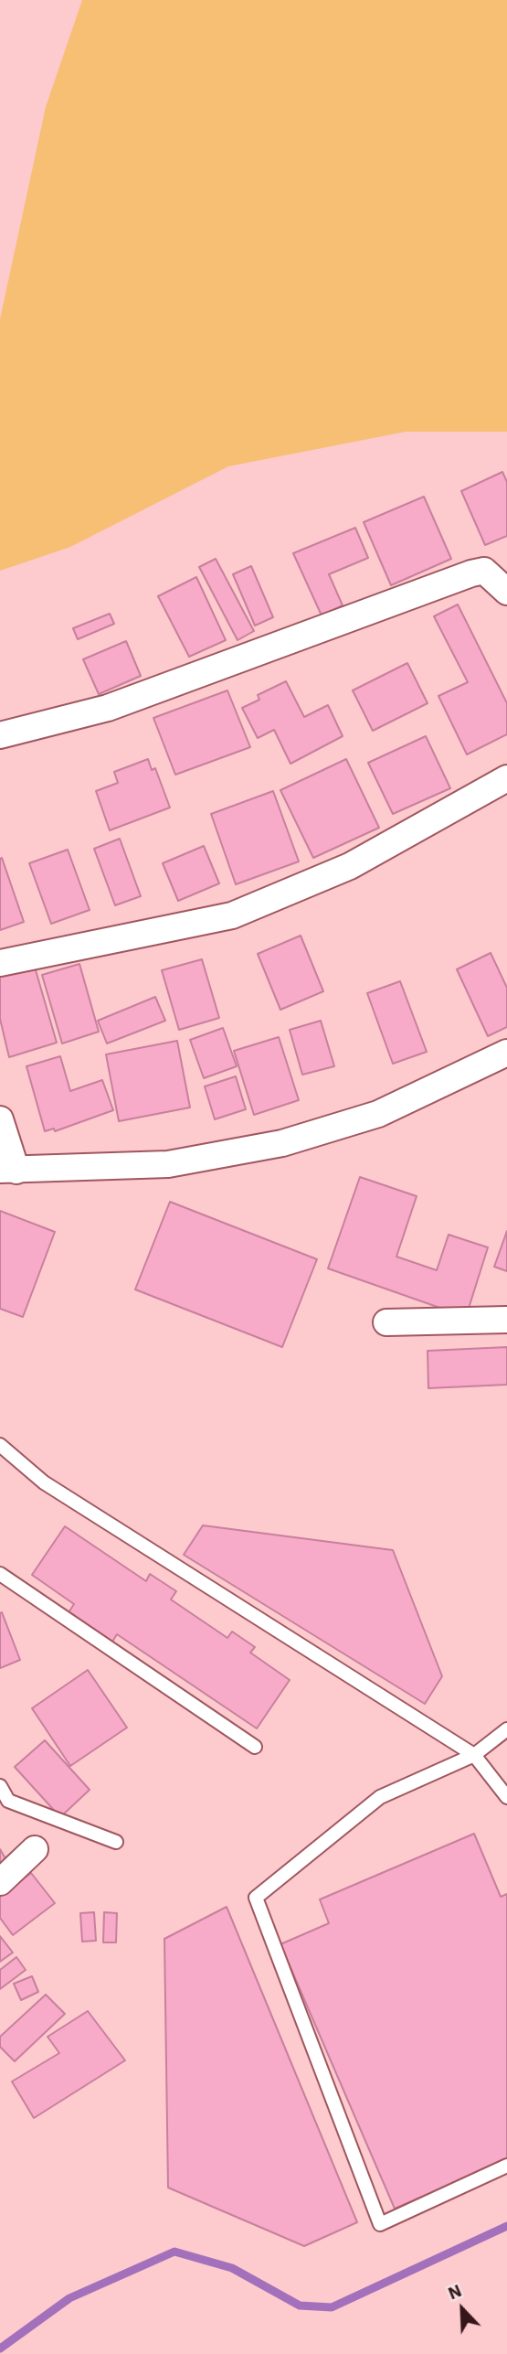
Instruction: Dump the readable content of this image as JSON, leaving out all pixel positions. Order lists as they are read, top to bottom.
{
  "north": "top left"
}
